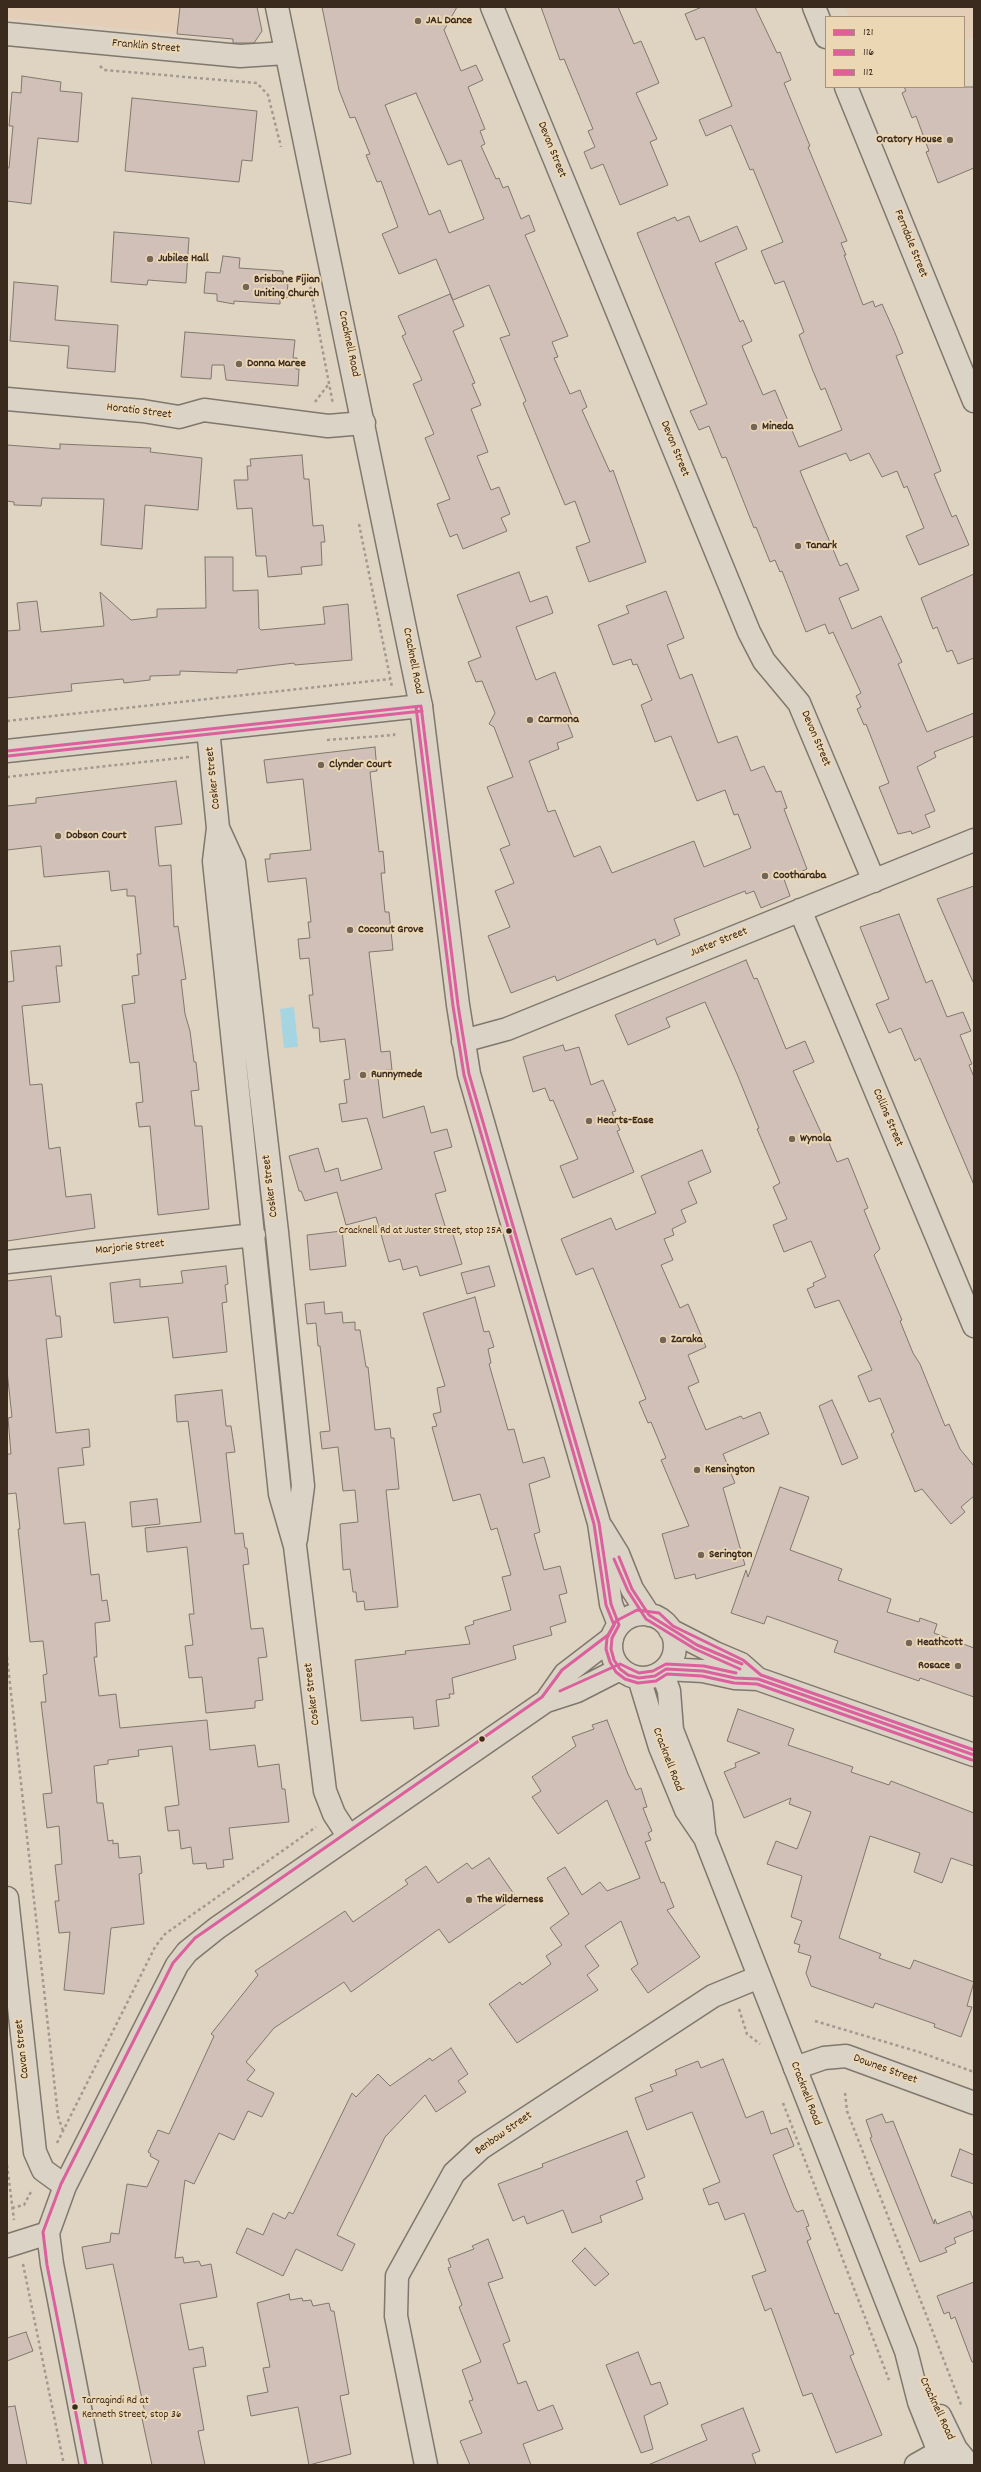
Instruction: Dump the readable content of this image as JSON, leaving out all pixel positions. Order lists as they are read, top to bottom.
{
  "streets": {
    "street": [
      "Franklin Street",
      "Devon Street",
      "Ferndale Street",
      "Cracknell Road",
      "Horatio Street",
      "Cosker Street",
      "Juster Street",
      "Collins Street",
      "Marjorie Street",
      "Cavan Street",
      "Downes Street",
      "Benbow Street"
    ]
  },
  "crossings": [
    ["Franklin Street", "Cracknell Road"],
    ["Devon Street", "Juster Street"],
    ["Cracknell Road", "Horatio Street"],
    ["Cracknell Road", "Juster Street"],
    ["Cracknell Road", "Downes Street"],
    ["Cracknell Road", "Benbow Street"],
    ["Cosker Street", "Marjorie Street"],
    ["Juster Street", "Collins Street"]
  ],
  "places": [
    "JAL Dance",
    "Oratory House",
    "Jubilee Hall",
    "Brisbane Fijian Uniting Church",
    "Donna Maree",
    "Mineda",
    "Tanark",
    "Carmona",
    "Clynder Court",
    "Dobson Court",
    "Cootharaba",
    "Coconut Grove",
    "Runnymede",
    "Hearts-Ease",
    "Wynola",
    "Cracknell Rd at Juster Street, stop 25A",
    "Zaraka",
    "Kensington",
    "Serington",
    "Heathcott",
    "Rosace",
    "The Wilderness",
    "Tarragindi Rd at Kenneth Street, stop 36"
  ],
  "lines": ["transit line 121", "transit line 116", "transit line 112"],
  "legend": ["121", "116", "112"]
}
